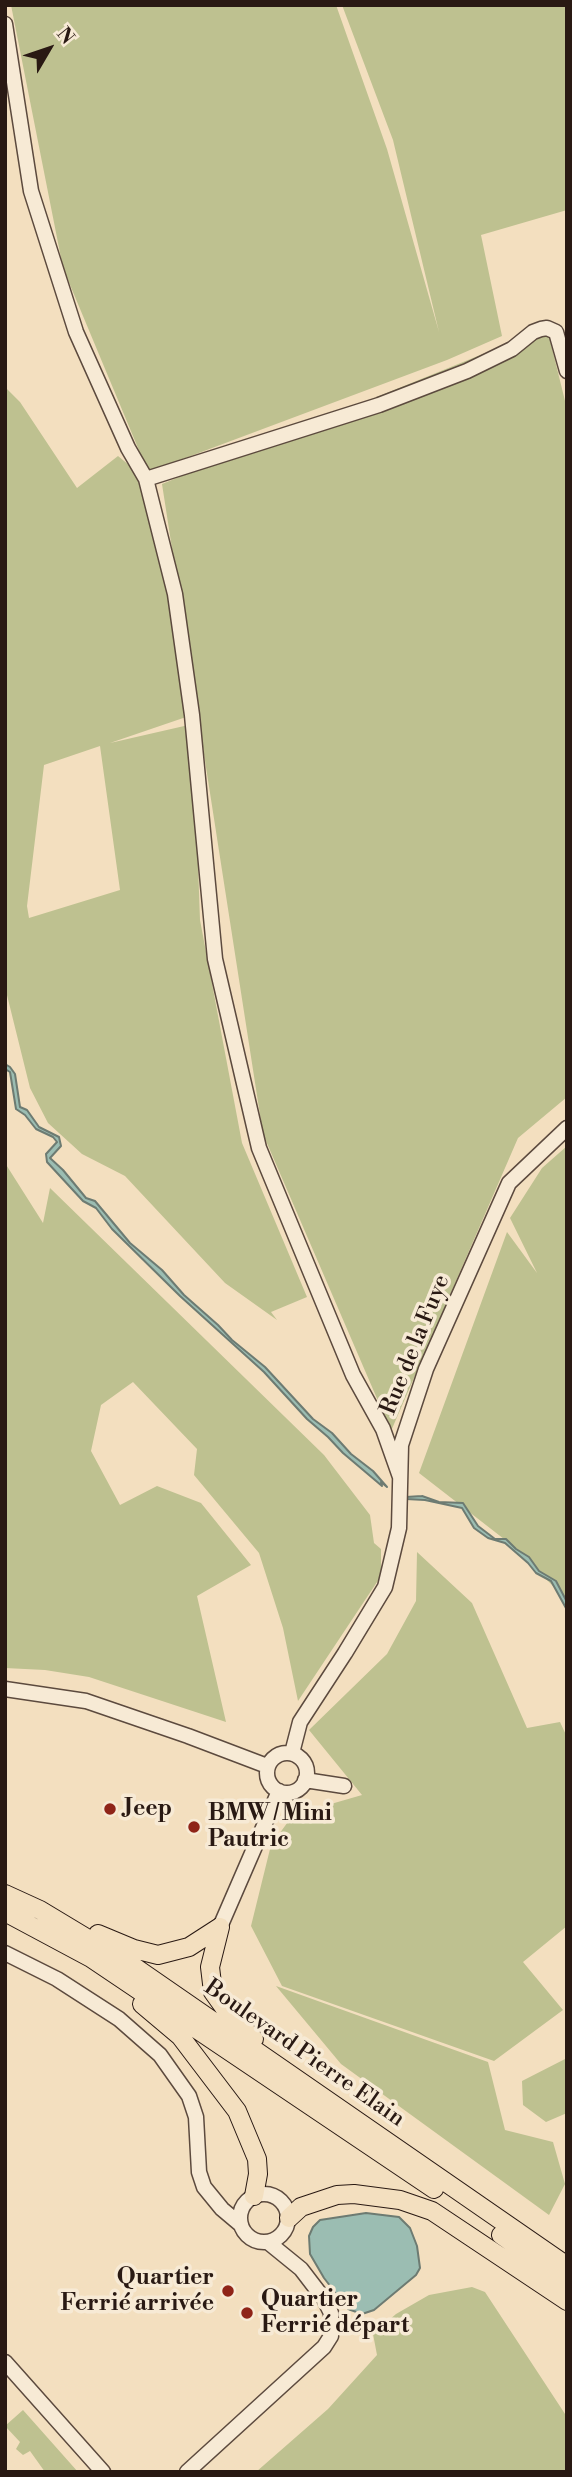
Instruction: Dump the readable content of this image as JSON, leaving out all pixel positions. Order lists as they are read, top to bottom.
{
  "streets": {
    "main road": ["Boulevard Pierre Elain"],
    "street": ["Rue de la Fuye"]
  },
  "places": [
    "Jeep",
    "BMW / Mini Pautric",
    "Quartier Ferrié arrivée",
    "Quartier Ferrié départ"
  ],
  "north": "top right"
}
